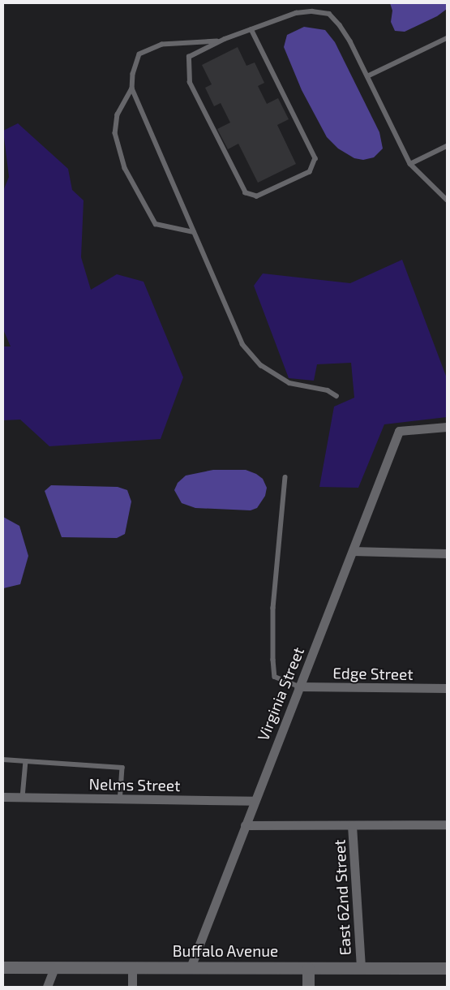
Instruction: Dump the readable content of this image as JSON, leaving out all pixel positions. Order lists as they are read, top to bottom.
{
  "streets": {
    "street": [
      "Edge Street",
      "Virginia Street",
      "Nelms Street",
      "East 62nd Street",
      "Buffalo Avenue"
    ]
  },
  "crossings": [
    ["Edge Street", "Virginia Street"],
    ["Virginia Street", "Nelms Street"],
    ["Virginia Street", "Buffalo Avenue"],
    ["East 62nd Street", "Buffalo Avenue"]
  ]
}
